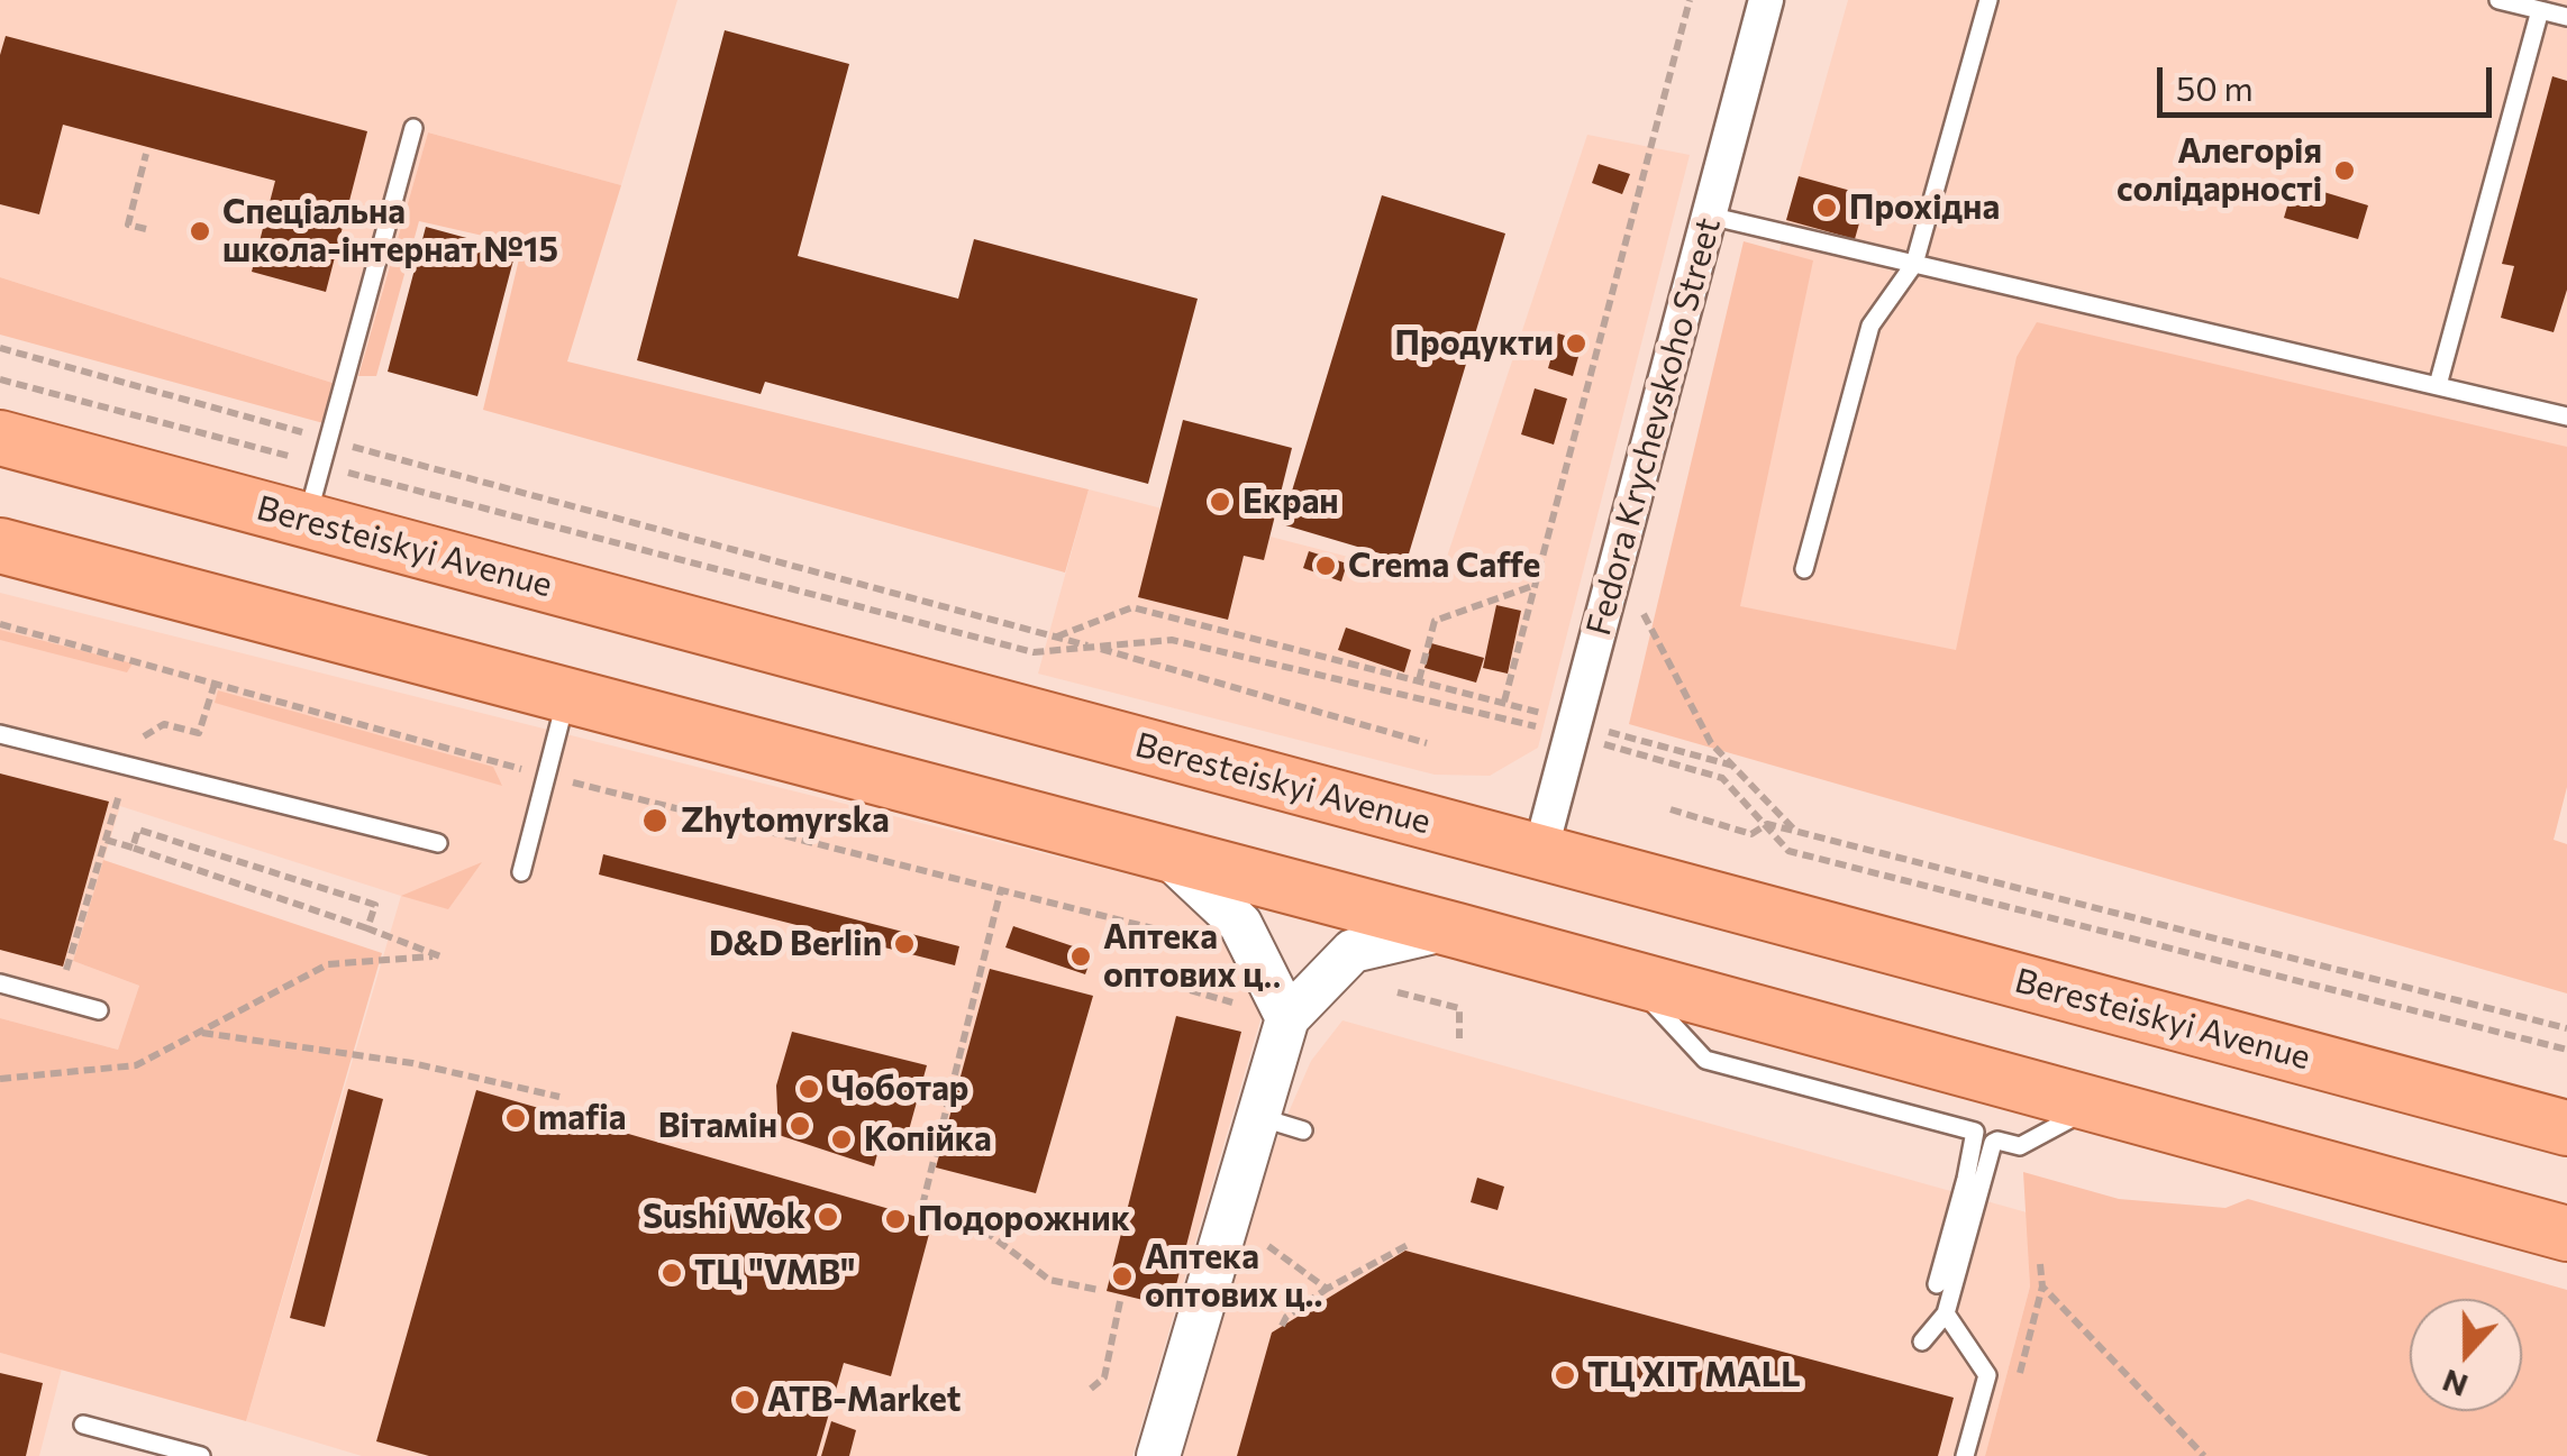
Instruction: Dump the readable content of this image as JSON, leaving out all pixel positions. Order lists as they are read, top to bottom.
{
  "streets": {
    "main road": ["Beresteiskyi Avenue"],
    "street": ["Fedora Krychevskoho Street"]
  },
  "crossings": [
    ["Fedora Krychevskoho Street", "Beresteiskyi Avenue"]
  ],
  "places": [
    "Алегорія солідарності",
    "Прохідна",
    "Спеціальна школа-інтернат №15",
    "Продукти",
    "Екран",
    "Crema Caffe",
    "Zhytomyrska",
    "D&D Berlin",
    "Аптека оптових ц‥",
    "Чоботар",
    "mafia",
    "Вітамін",
    "Копійка",
    "Sushi Wok",
    "Подорожник",
    "ТЦ \"VMB\"",
    "Аптека оптових ц..",
    "ТЦ ХІТ MALL",
    "ATB-Market"
  ],
  "scale_bar": "50 m",
  "north": "bottom"
}
